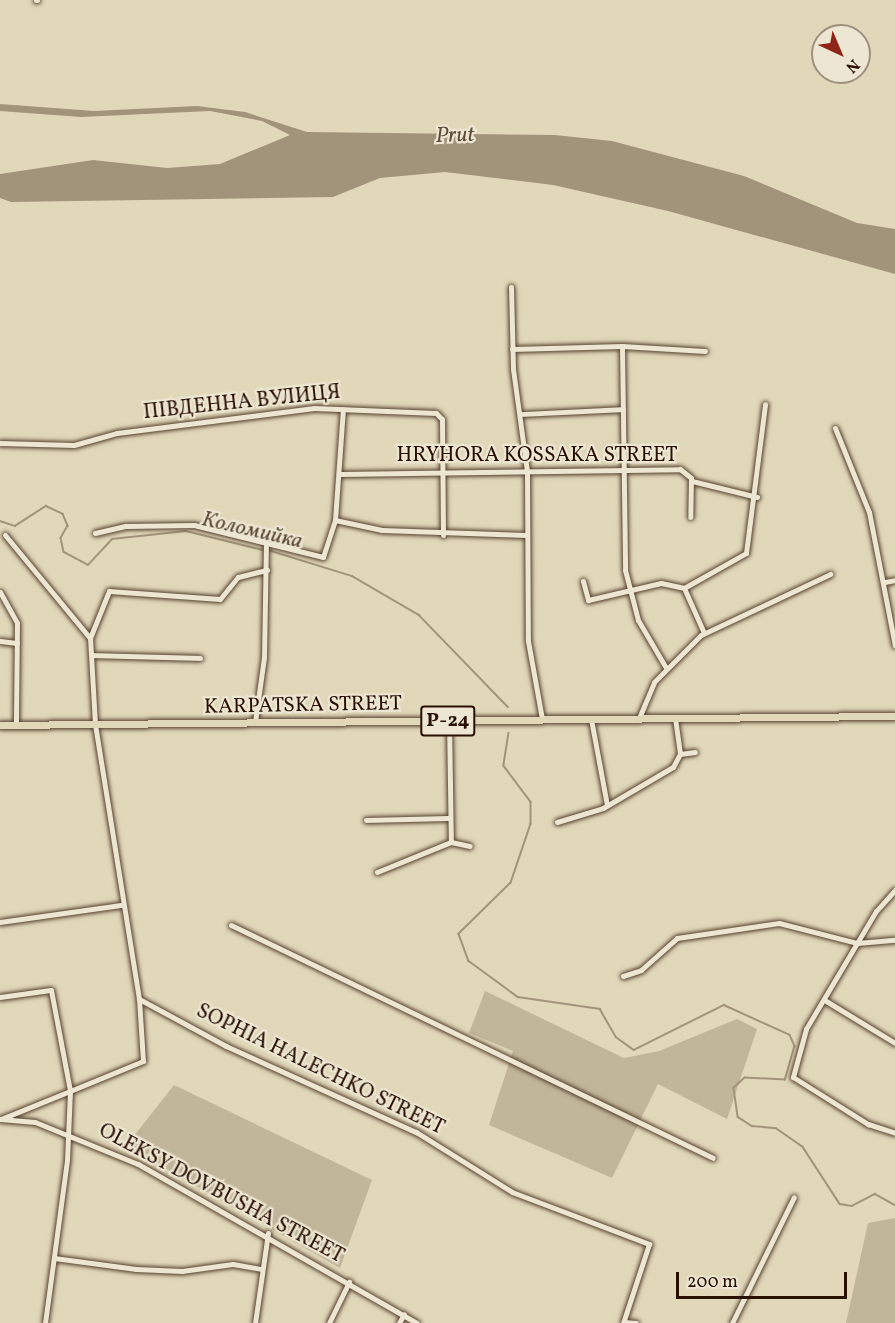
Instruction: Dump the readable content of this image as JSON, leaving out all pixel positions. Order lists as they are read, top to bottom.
{
  "streets": {
    "main road": ["KARPATSKA STREET", "Р-24"],
    "street": [
      "ПІВДЕННА ВУЛИЦЯ",
      "HRYHORA KOSSAKA STREET",
      "SOPHIA HALECHKO STREET",
      "OLEKSY DOVBUSHA STREET"
    ]
  },
  "crossings": [
    ["ПІВДЕННА ВУЛИЦЯ", "HRYHORA KOSSAKA STREET"]
  ],
  "water": ["Prut", "Коломийка"],
  "scale_bar": "200 m",
  "north": "bottom right"
}
